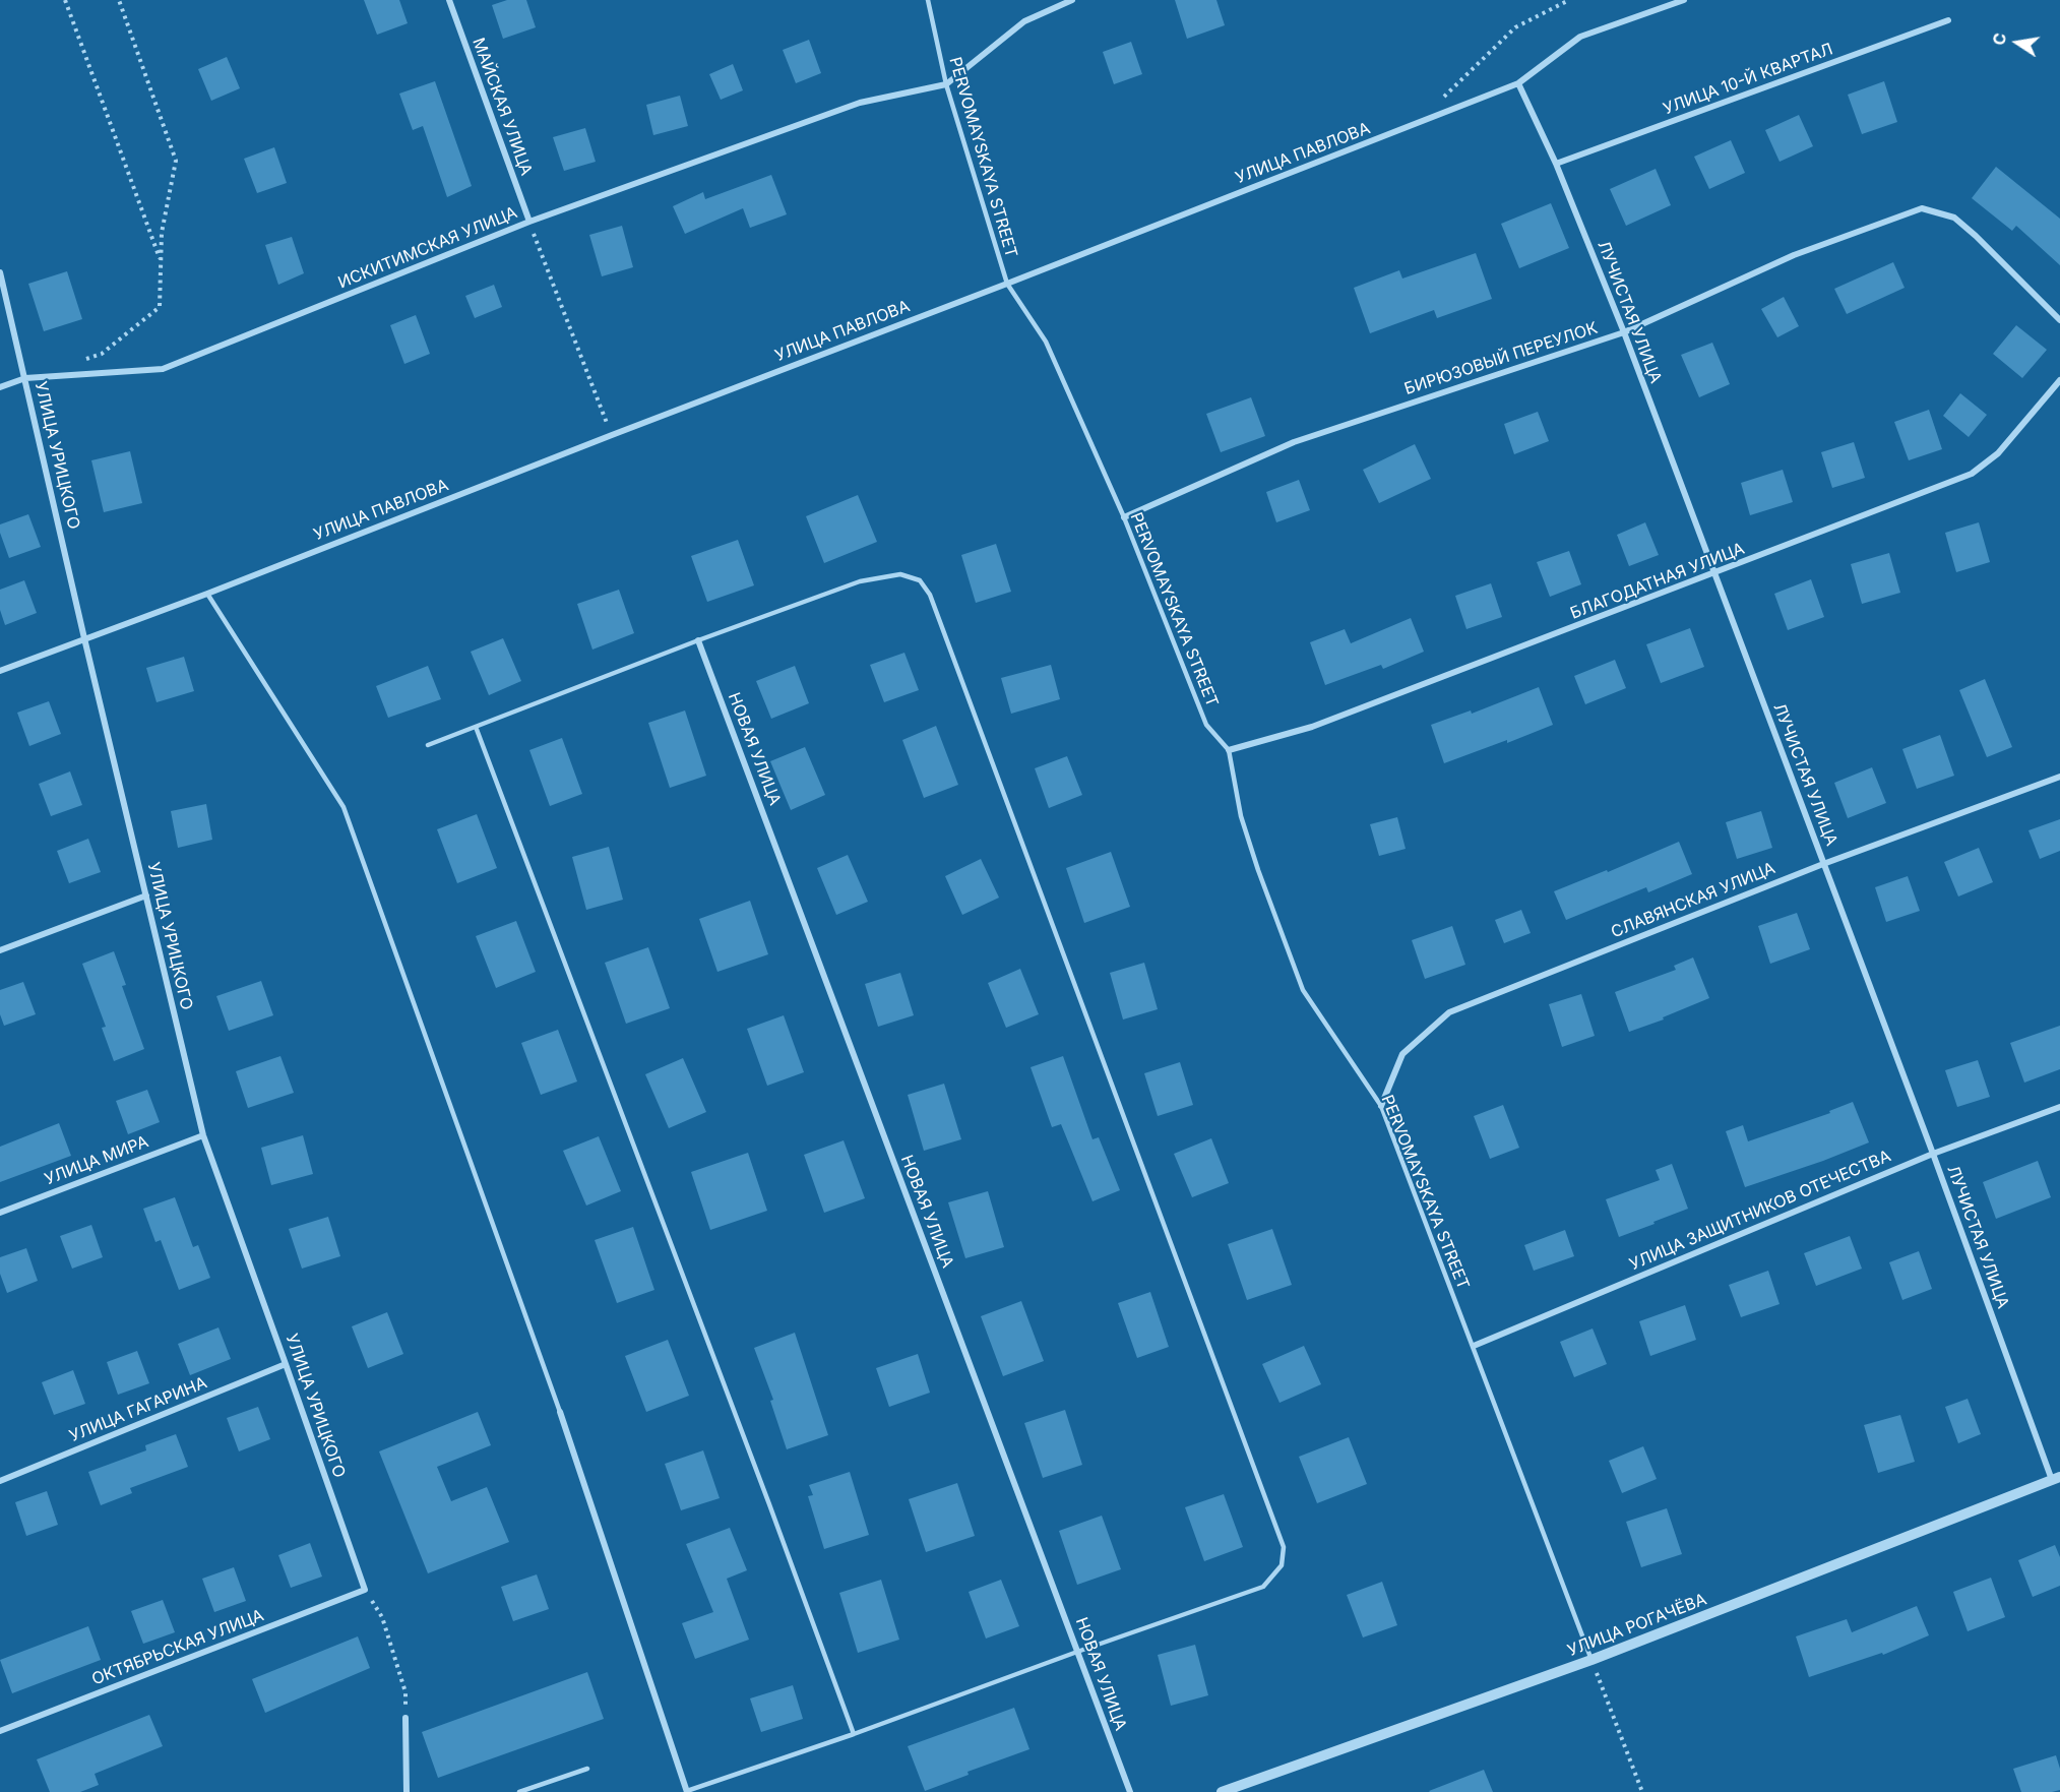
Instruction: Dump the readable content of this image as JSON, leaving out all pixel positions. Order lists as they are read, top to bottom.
{
  "streets": {
    "street": [
      "УЛИЦА 10-Й КВАРТАЛ",
      "МАЙСКАЯ УЛИЦА",
      "УЛИЦА ПАВЛОВА",
      "ИСКИТИМСКАЯ УЛИЦА",
      "ЛУЧИСТАЯ УЛИЦА",
      "БИРЮЗОВЫЙ ПЕРЕУЛОК",
      "УЛИЦА УРИЦКОГО",
      "БЛАГОДАТНАЯ УЛИЦА",
      "НОВАЯ УЛИЦА",
      "СЛАВЯНСКАЯ УЛИЦА",
      "УЛИЦА МИРА",
      "УЛИЦА ЗАЩИТНИКОВ ОТЕЧЕСТВА",
      "УЛИЦА ГАГАРИНА",
      "УЛИЦА РОГАЧЁВА",
      "ОКТЯБРЬСКАЯ УЛИЦА"
    ],
    "lane": ["PERVOMAYSKAYA STREET"]
  },
  "crossings": [
    ["УЛИЦА 10-Й КВАРТАЛ", "ЛУЧИСТАЯ УЛИЦА"],
    ["МАЙСКАЯ УЛИЦА", "ИСКИТИМСКАЯ УЛИЦА"],
    ["УЛИЦА ПАВЛОВА", "PERVOMAYSKAYA STREET"],
    ["УЛИЦА ПАВЛОВА", "ЛУЧИСТАЯ УЛИЦА"],
    ["УЛИЦА ПАВЛОВА", "УЛИЦА УРИЦКОГО"],
    ["PERVOMAYSKAYA STREET", "ИСКИТИМСКАЯ УЛИЦА"],
    ["PERVOMAYSKAYA STREET", "БИРЮЗОВЫЙ ПЕРЕУЛОК"],
    ["PERVOMAYSKAYA STREET", "БЛАГОДАТНАЯ УЛИЦА"],
    ["PERVOMAYSKAYA STREET", "СЛАВЯНСКАЯ УЛИЦА"],
    ["PERVOMAYSKAYA STREET", "УЛИЦА ЗАЩИТНИКОВ ОТЕЧЕСТВА"],
    ["PERVOMAYSKAYA STREET", "УЛИЦА РОГАЧЁВА"],
    ["ИСКИТИМСКАЯ УЛИЦА", "УЛИЦА УРИЦКОГО"],
    ["ЛУЧИСТАЯ УЛИЦА", "БИРЮЗОВЫЙ ПЕРЕУЛОК"],
    ["ЛУЧИСТАЯ УЛИЦА", "БЛАГОДАТНАЯ УЛИЦА"],
    ["ЛУЧИСТАЯ УЛИЦА", "СЛАВЯНСКАЯ УЛИЦА"],
    ["ЛУЧИСТАЯ УЛИЦА", "УЛИЦА ЗАЩИТНИКОВ ОТЕЧЕСТВА"],
    ["ЛУЧИСТАЯ УЛИЦА", "УЛИЦА РОГАЧЁВА"],
    ["УЛИЦА УРИЦКОГО", "УЛИЦА МИРА"],
    ["УЛИЦА УРИЦКОГО", "УЛИЦА ГАГАРИНА"],
    ["УЛИЦА УРИЦКОГО", "ОКТЯБРЬСКАЯ УЛИЦА"]
  ],
  "north": "left"
}
